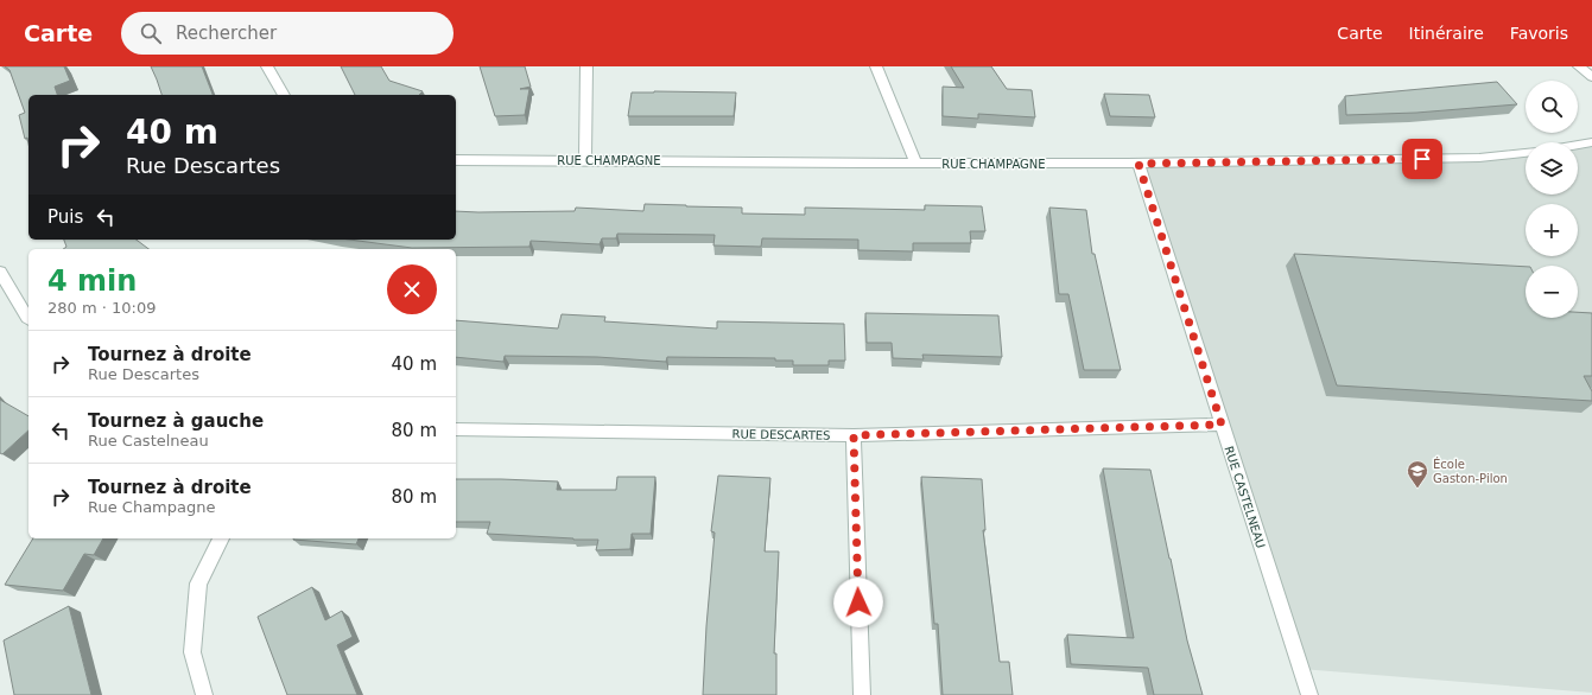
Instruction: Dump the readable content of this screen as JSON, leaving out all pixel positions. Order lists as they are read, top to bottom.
{
  "streets": {
    "street": ["RUE CHAMPAGNE", "RUE DESCARTES", "RUE CASTELNEAU"]
  },
  "crossings": [
    ["RUE CHAMPAGNE", "RUE CASTELNEAU"],
    ["RUE DESCARTES", "RUE CASTELNEAU"]
  ],
  "places": {
    "school or university": ["École Gaston-Pilon"]
  },
  "page": {
    "header": "Carte",
    "search": "Rechercher",
    "nav": ["Carte", "Itinéraire", "Favoris"],
    "map_buttons": ["+", "−"],
    "turn": ["40 m", "Rue Descartes"],
    "then": "Puis",
    "heading": ["4 min", "280 m · 10:09"],
    "list": [
      {
        "name": "Tournez à droite",
        "note": "Rue Descartes",
        "value": "40 m"
      },
      {
        "name": "Tournez à gauche",
        "note": "Rue Castelneau",
        "value": "80 m"
      },
      {
        "name": "Tournez à droite",
        "note": "Rue Champagne",
        "value": "80 m"
      }
    ]
  }
}
